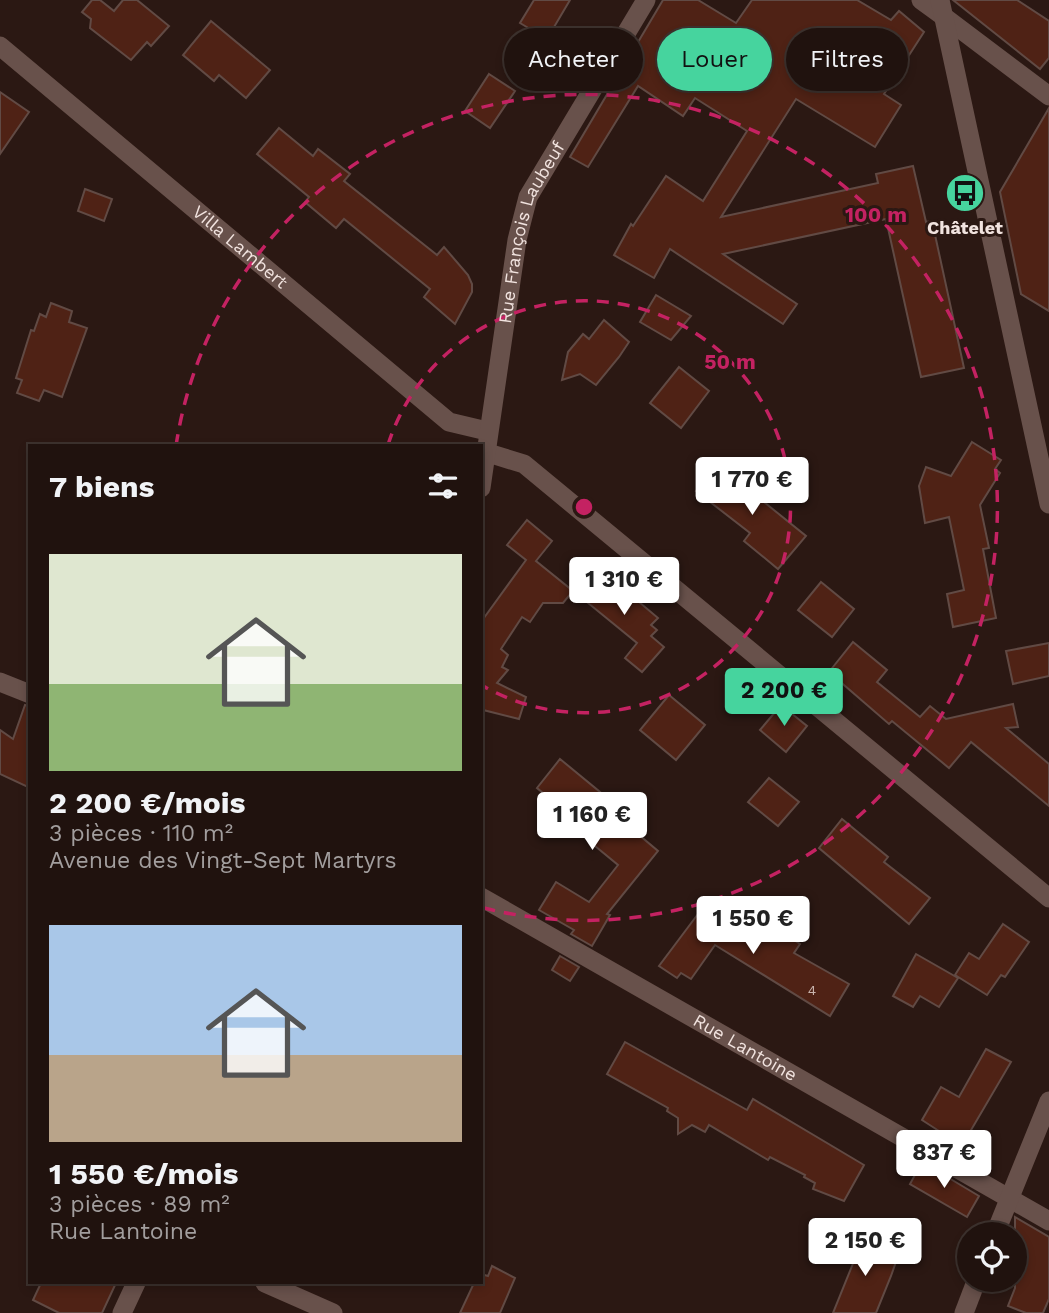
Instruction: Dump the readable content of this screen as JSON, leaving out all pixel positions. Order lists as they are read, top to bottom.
{
  "streets": {
    "street": ["Rue François Laubeuf", "Villa Lambert", "Rue Lantoine"]
  },
  "crossings": [
    ["Rue François Laubeuf", "Villa Lambert"]
  ],
  "places": {
    "bus stop": ["Châtelet"]
  },
  "house_numbers": ["4"],
  "page": {
    "chip": ["Acheter", "Louer", "Filtres"],
    "heading": "7 biens",
    "price": [
      "1 770 €",
      "1 310 €",
      "2 200 €",
      "1 160 €",
      "1 550 €",
      "837 €",
      "2 150 €"
    ],
    "list": [
      {
        "name": "2 200 €/mois",
        "note": "3 pièces · 110 m² · Avenue des Vingt-Sept Martyrs"
      },
      {
        "name": "1 550 €/mois",
        "note": "3 pièces · 89 m² · Rue Lantoine"
      }
    ]
  },
  "rings": ["100 m", "50 m"]
}
